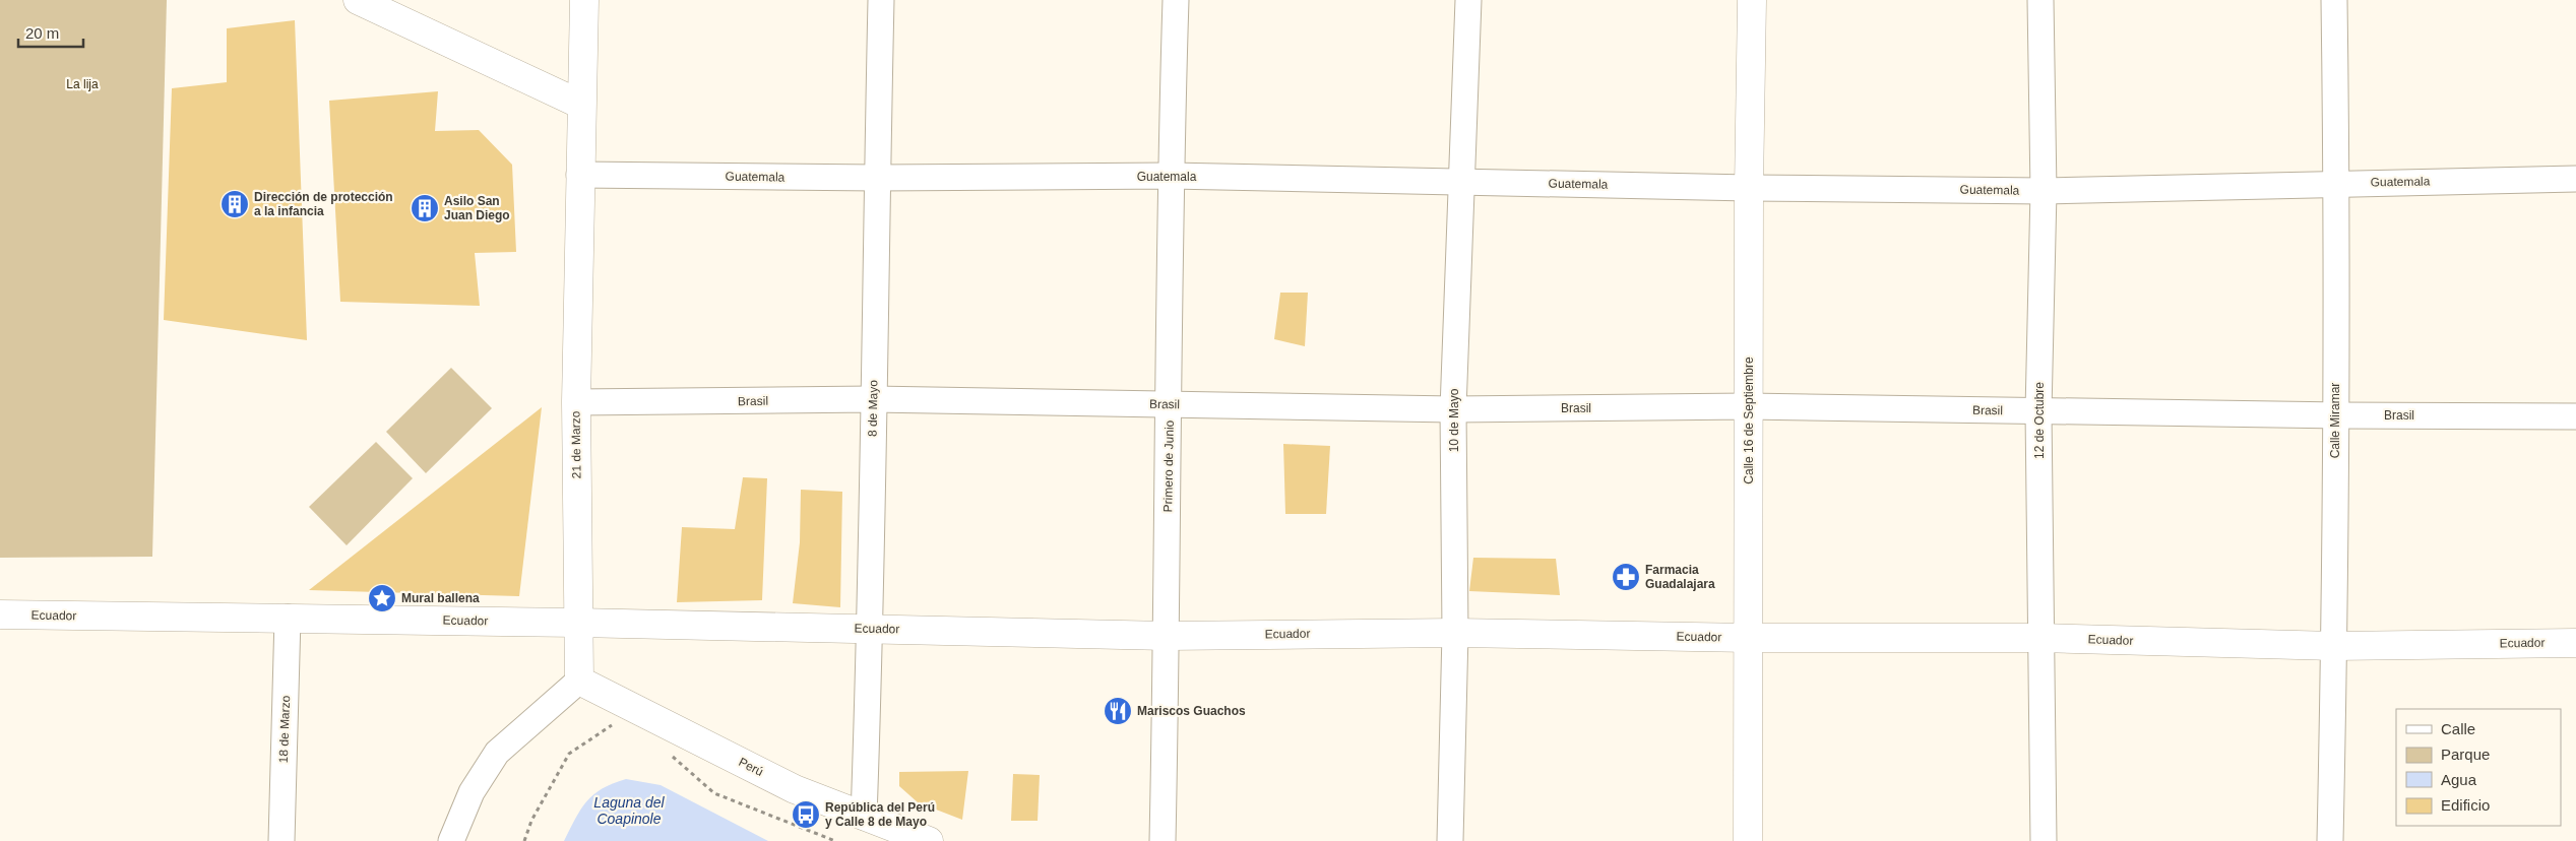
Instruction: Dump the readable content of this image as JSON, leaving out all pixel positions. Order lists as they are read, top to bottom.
{
  "streets": {
    "street": [
      "Guatemala",
      "Brasil",
      "8 de Mayo",
      "10 de Mayo",
      "Calle 16 de Septiembre",
      "12 de Octubre",
      "Calle Miramar",
      "21 de Marzo",
      "Primero de Junio",
      "Ecuador",
      "18 de Marzo",
      "Perú"
    ]
  },
  "crossings": [
    ["Guatemala", "8 de Mayo"],
    ["Guatemala", "10 de Mayo"],
    ["Guatemala", "Calle 16 de Septiembre"],
    ["Guatemala", "12 de Octubre"],
    ["Guatemala", "Calle Miramar"],
    ["Guatemala", "21 de Marzo"],
    ["Guatemala", "Primero de Junio"],
    ["Brasil", "8 de Mayo"],
    ["Brasil", "10 de Mayo"],
    ["Brasil", "Calle 16 de Septiembre"],
    ["Brasil", "12 de Octubre"],
    ["Brasil", "Calle Miramar"],
    ["Brasil", "21 de Marzo"],
    ["Brasil", "Primero de Junio"],
    ["8 de Mayo", "Ecuador"],
    ["8 de Mayo", "Perú"],
    ["10 de Mayo", "Ecuador"],
    ["Calle 16 de Septiembre", "Ecuador"],
    ["12 de Octubre", "Ecuador"],
    ["Calle Miramar", "Ecuador"],
    ["21 de Marzo", "Ecuador"],
    ["21 de Marzo", "Perú"],
    ["Primero de Junio", "Ecuador"],
    ["Ecuador", "18 de Marzo"]
  ],
  "water": ["Laguna del Coapinole"],
  "parks": ["La lija"],
  "places": {
    "building": ["Dirección de protección a la infancia", "Asilo San Juan Diego"],
    "pharmacy": ["Farmacia Guadalajara"],
    "place": ["Mural ballena"],
    "restaurant": ["Mariscos Guachos"],
    "bus stop": ["República del Perú y Calle 8 de Mayo"]
  },
  "legend": [
    "Calle",
    "Parque",
    "Agua",
    "Edificio"
  ],
  "scale_bar": "20 m"
}
